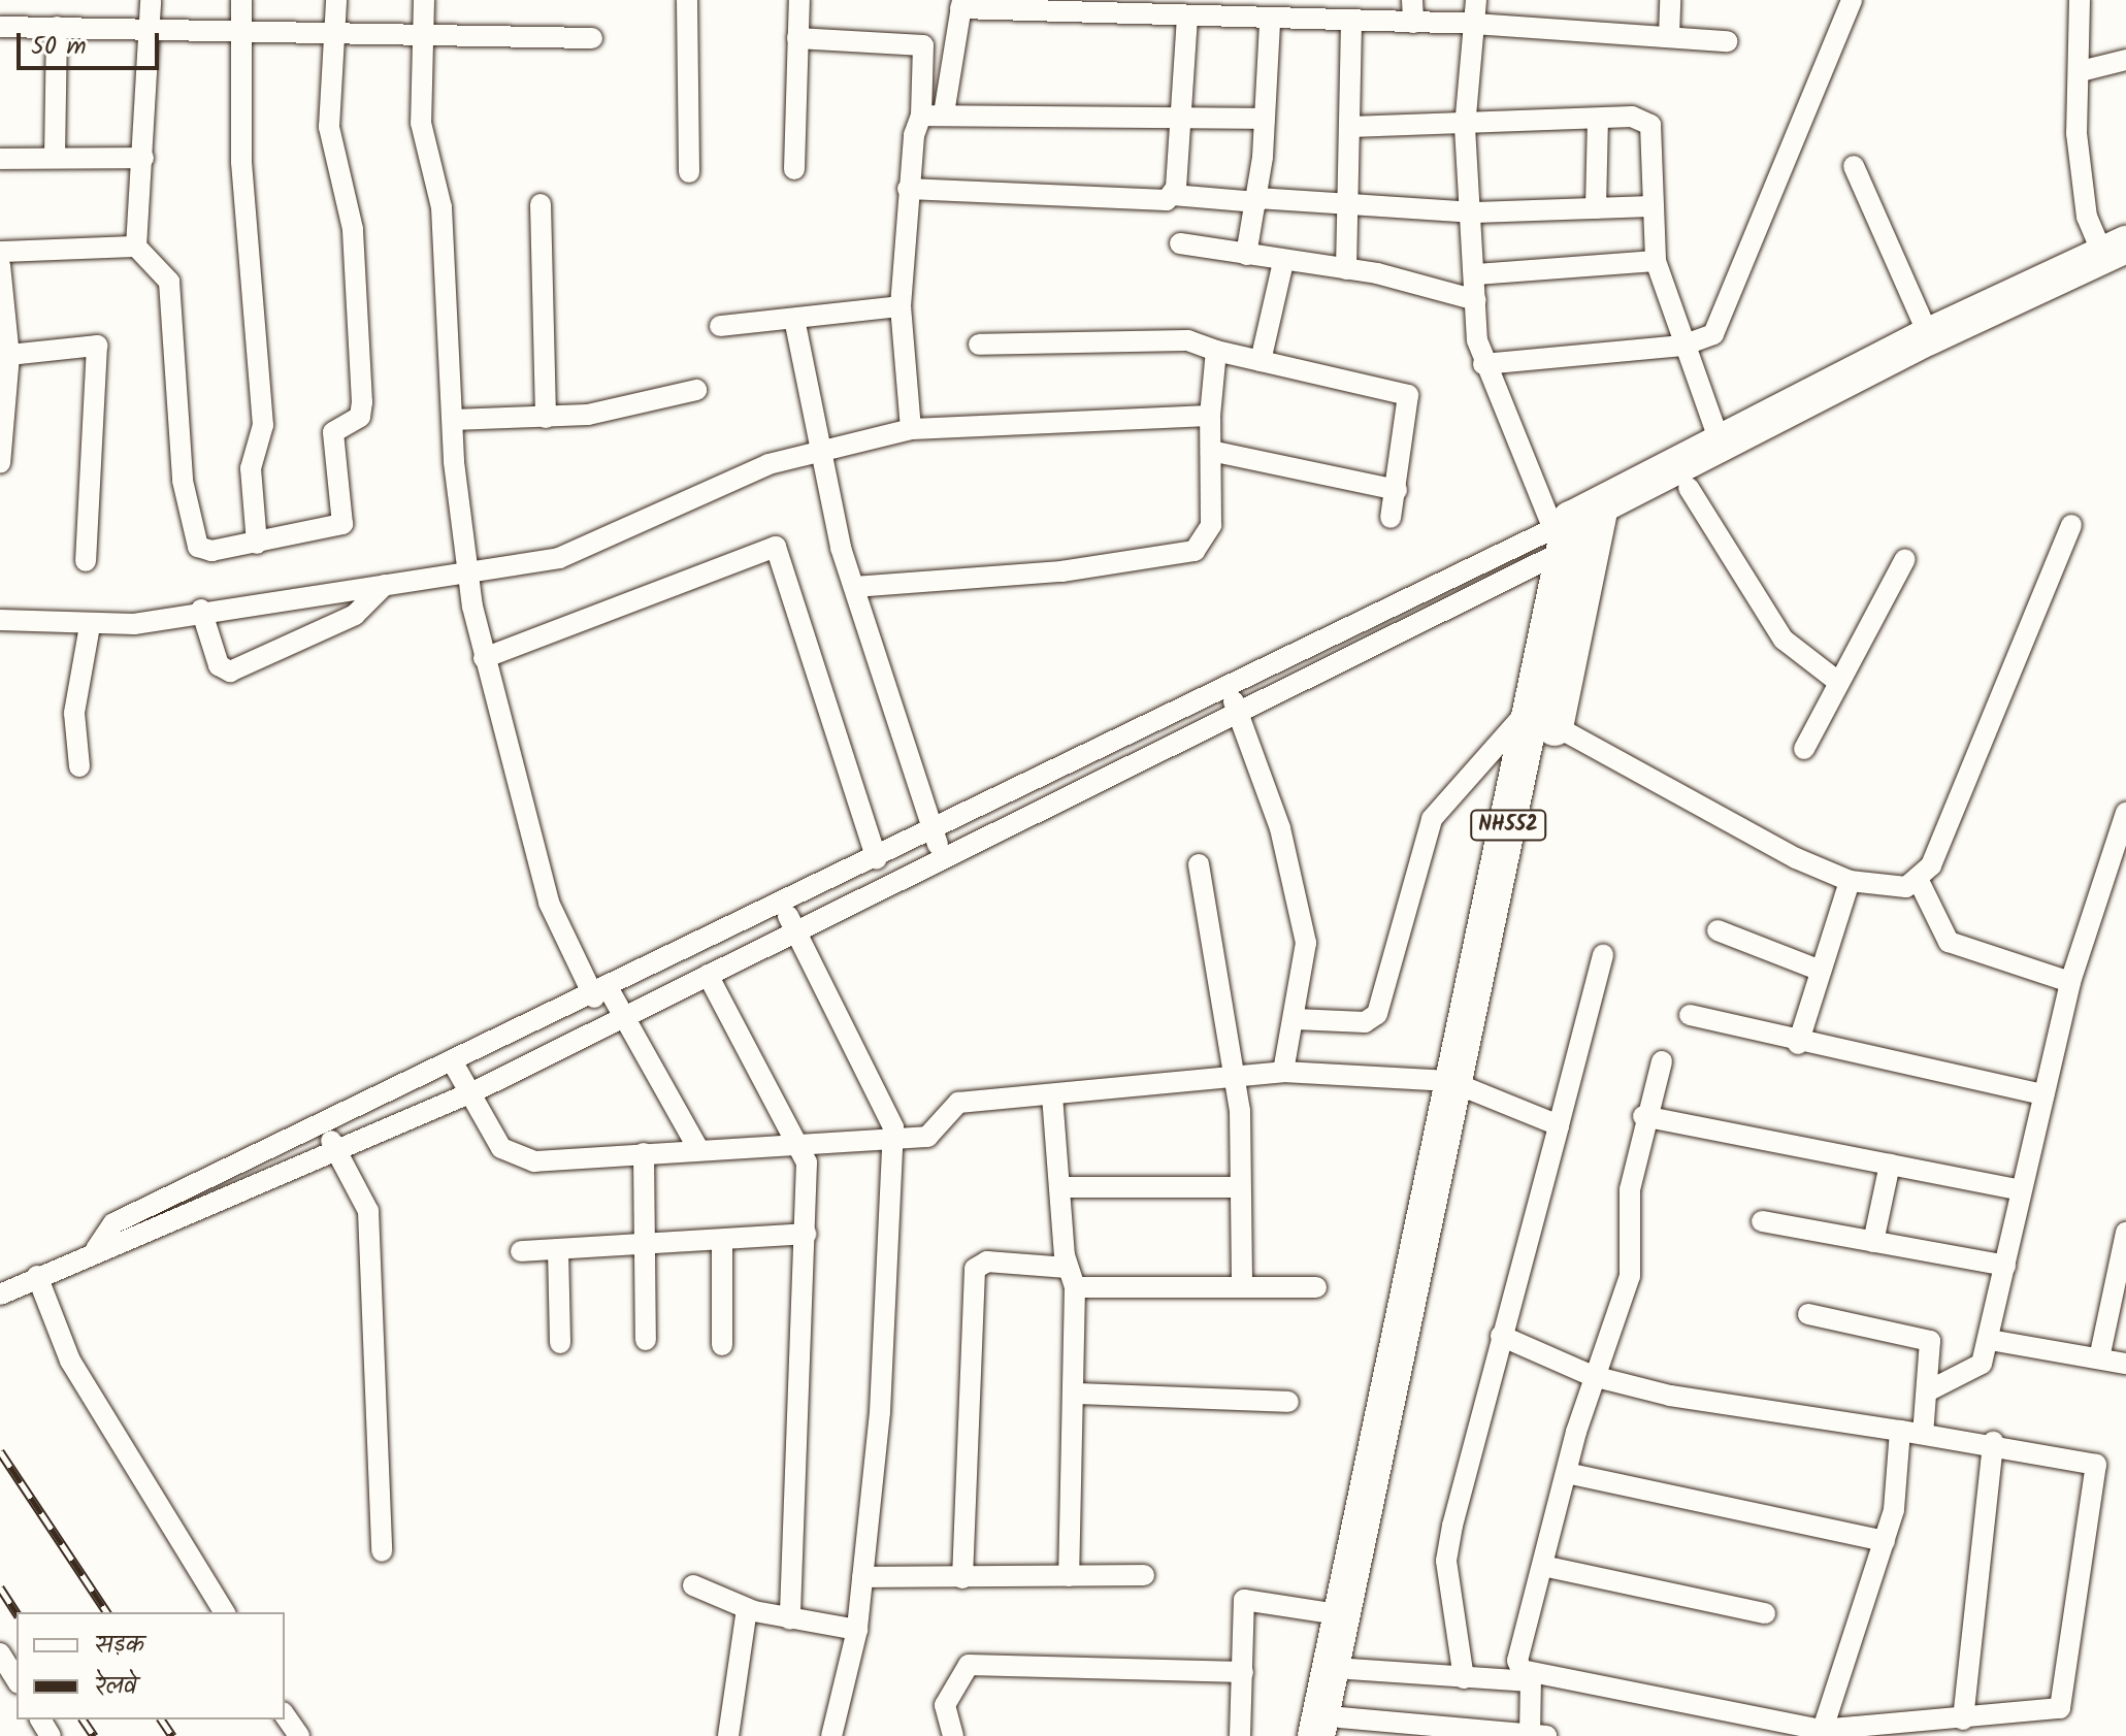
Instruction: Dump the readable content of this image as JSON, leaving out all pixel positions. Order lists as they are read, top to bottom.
{
  "streets": {
    "highway": ["NH552"]
  },
  "legend": ["सड़क", "रेलवे"],
  "scale_bar": "50 m"
}
